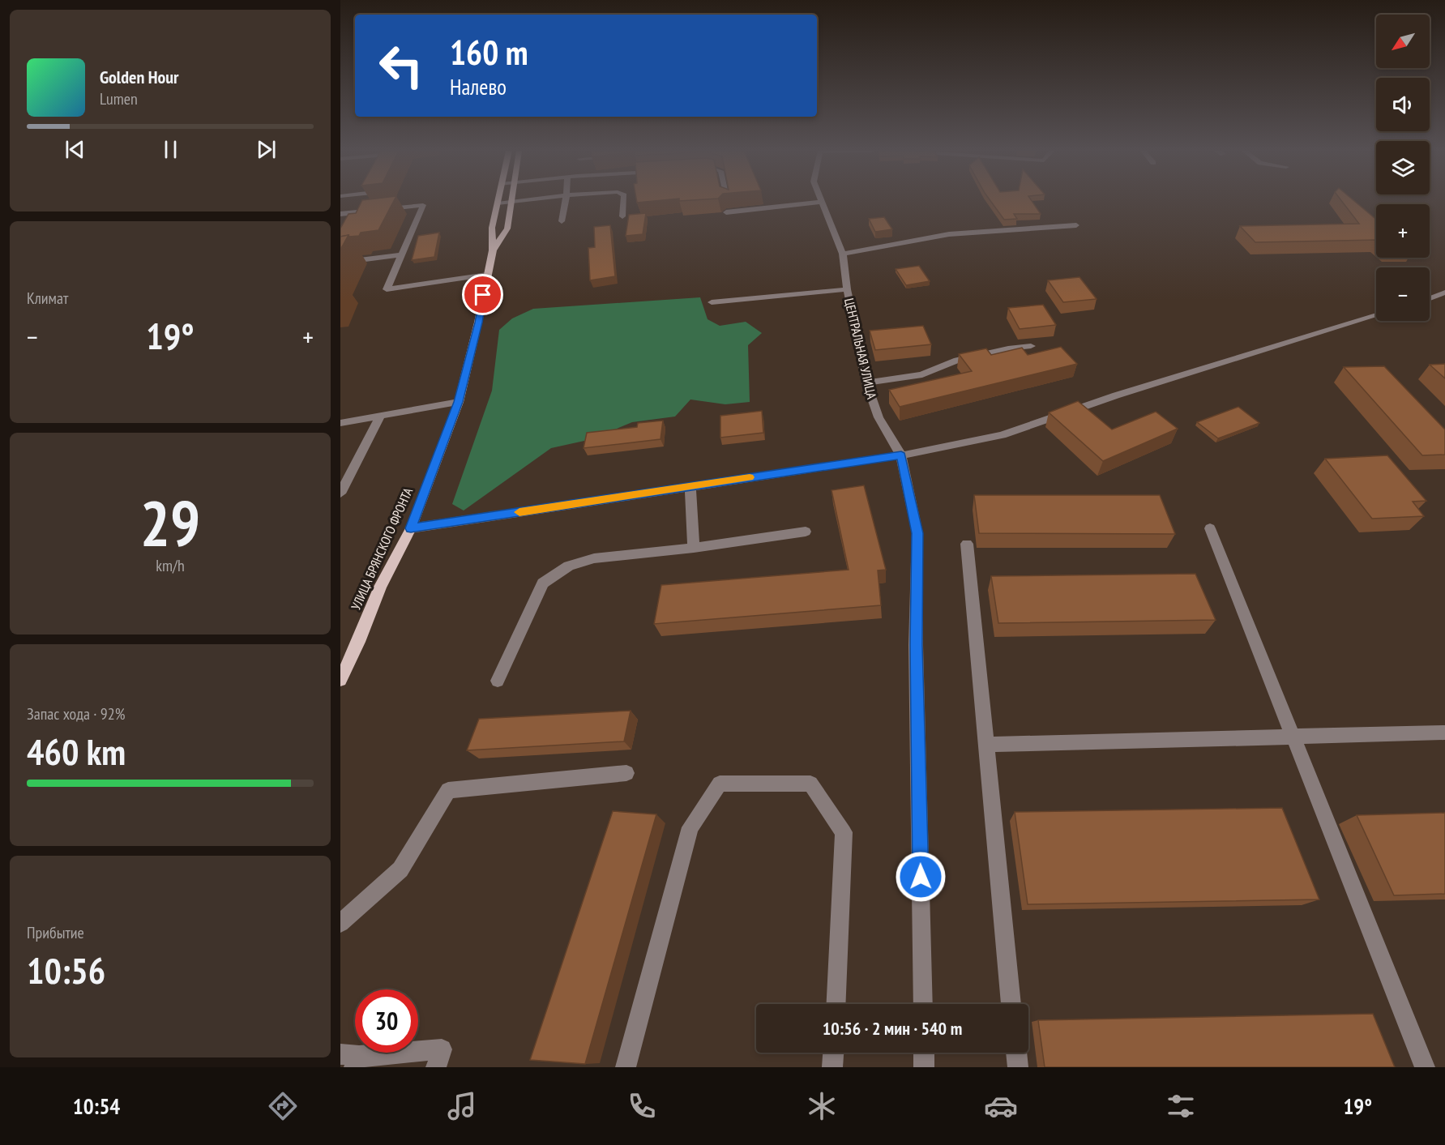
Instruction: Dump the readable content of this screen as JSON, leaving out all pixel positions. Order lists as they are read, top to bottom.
{
  "streets": {
    "main road": ["УЛИЦА БРЯНСКОГО ФРОНТА"],
    "street": ["ЦЕНТРАЛЬНАЯ УЛИЦА"]
  },
  "north": "bottom left",
  "page": {
    "map_buttons": ["+", "−"],
    "turn": ["160 m", "Налево"],
    "song": ["Golden Hour", "Lumen"],
    "tile": [
      "Климат",
      ["29", "km/h"],
      ["Запас хода · 92%", "460 km"],
      ["Прибытие", "10:56"]
    ],
    "heat": ["−", "19°", "+"],
    "limit": "30",
    "trip": "10:56 · 2 мин · 540 m",
    "tabs": ["10:54", "19°"]
  }
}
